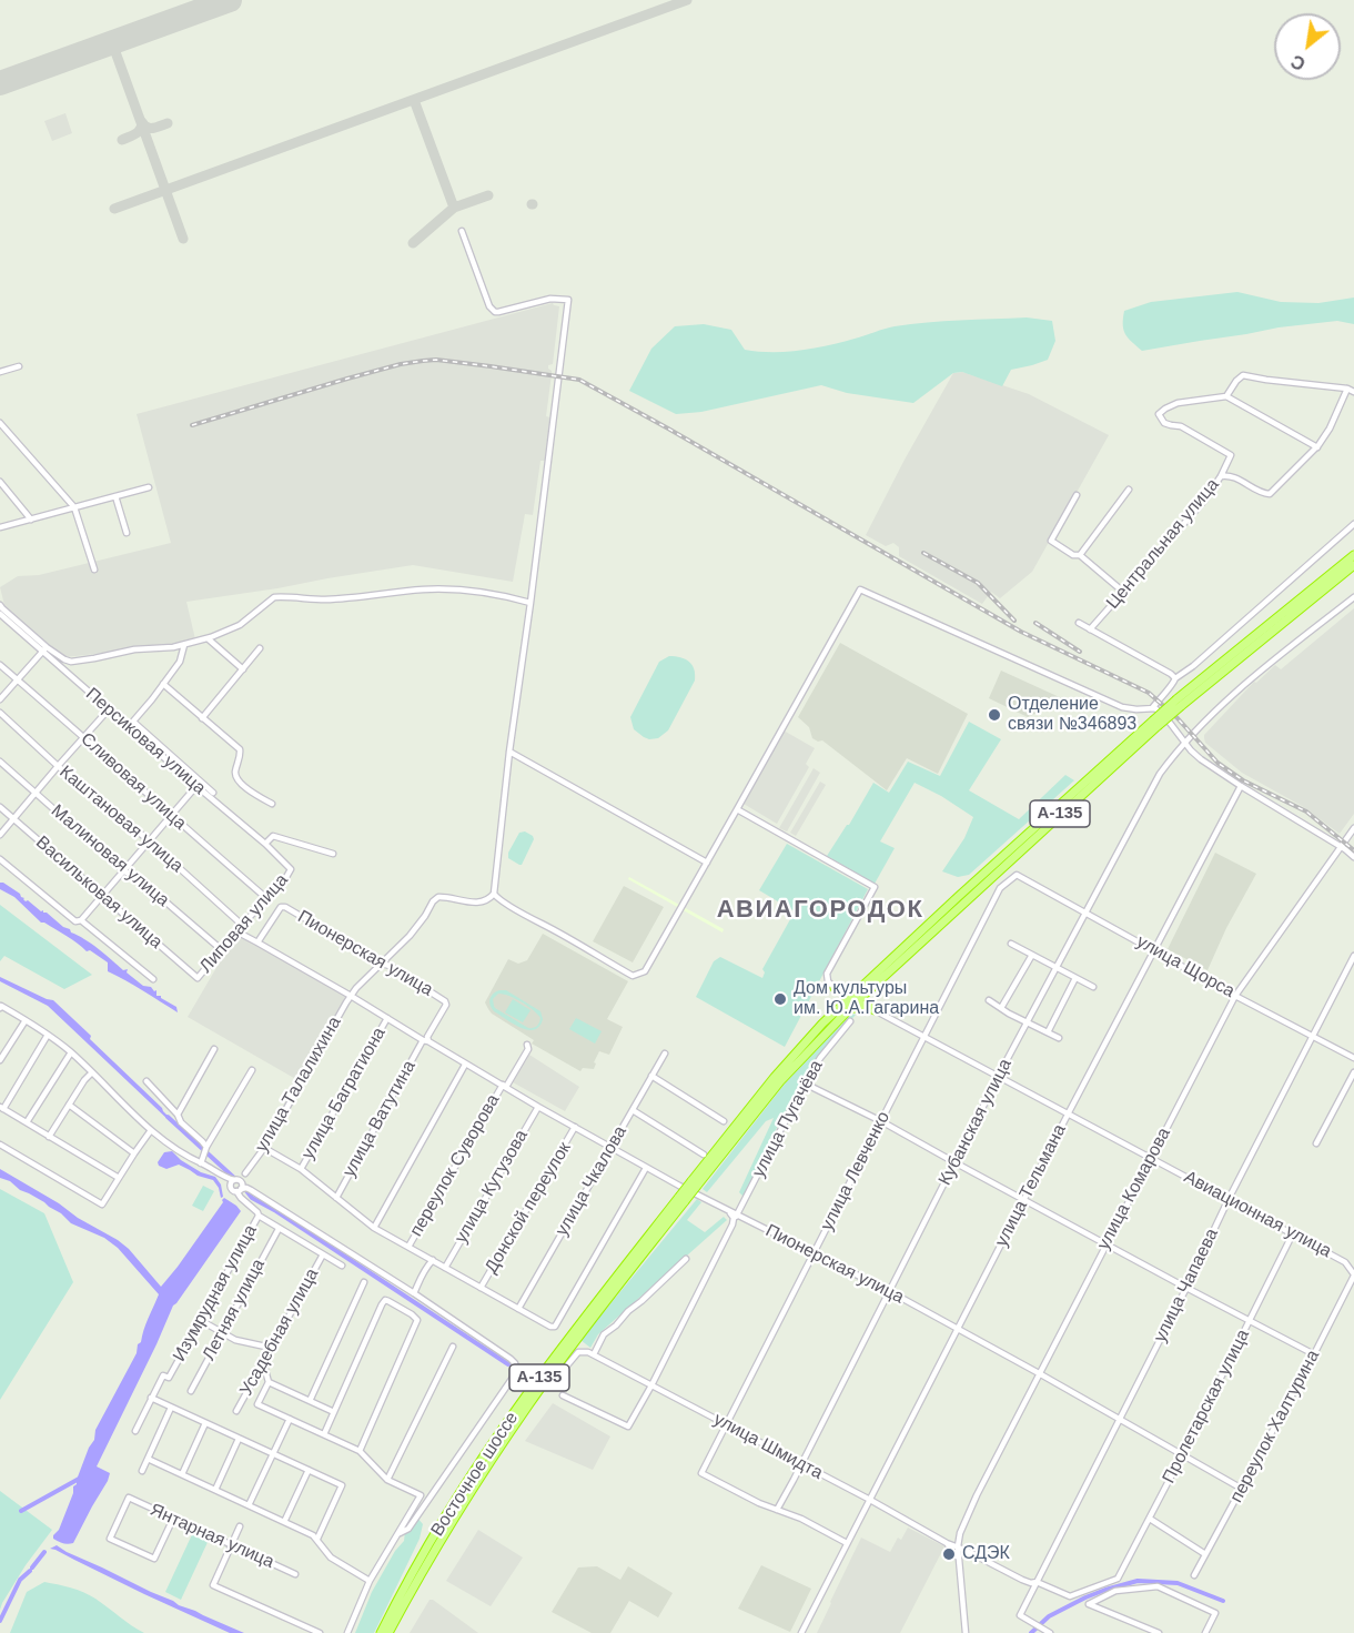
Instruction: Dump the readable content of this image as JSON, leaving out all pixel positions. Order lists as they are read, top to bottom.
{
  "streets": {
    "highway": ["А-135", "Восточное шоссе"],
    "street": [
      "Центральная улица",
      "Персиковая улица",
      "Сливовая улица",
      "Каштановая улица",
      "Малиновая улица",
      "Васильковая улица",
      "Липовая улица",
      "Пионерская улица",
      "улица Щорса",
      "улица Талалихина",
      "улица Багратиона",
      "улица Ватутина",
      "улица Пугачёва",
      "Кубанская улица",
      "переулок Суворова",
      "улица Левченко",
      "улица Чкалова",
      "улица Тельмана",
      "улица Кутузова",
      "улица Комарова",
      "Донской переулок",
      "Авиационная улица",
      "улица Чапаева",
      "Изумрудная улица",
      "Летняя улица",
      "Усадебная улица",
      "Пролетарская улица",
      "переулок Халтурина",
      "улица Шмидта",
      "Янтарная улица"
    ]
  },
  "crossings": [
    ["Персиковая улица", "Липовая улица"],
    ["Сливовая улица", "Липовая улица"],
    ["А-135", "Восточное шоссе"],
    ["Каштановая улица", "Липовая улица"],
    ["Малиновая улица", "Липовая улица"],
    ["Васильковая улица", "Липовая улица"],
    ["Липовая улица", "Пионерская улица"],
    ["Пионерская улица", "улица Талалихина"],
    ["Пионерская улица", "улица Багратиона"],
    ["Пионерская улица", "улица Ватутина"],
    ["Пионерская улица", "улица Пугачёва"],
    ["Пионерская улица", "Кубанская улица"],
    ["Пионерская улица", "переулок Суворова"],
    ["Пионерская улица", "улица Левченко"],
    ["Пионерская улица", "улица Чкалова"],
    ["Пионерская улица", "улица Тельмана"],
    ["Пионерская улица", "улица Кутузова"],
    ["Пионерская улица", "улица Комарова"],
    ["Пионерская улица", "Донской переулок"],
    ["Пионерская улица", "улица Чапаева"],
    ["Пионерская улица", "Пролетарская улица"],
    ["Пионерская улица", "переулок Халтурина"],
    ["улица Щорса", "Кубанская улица"],
    ["улица Щорса", "улица Левченко"],
    ["улица Щорса", "улица Тельмана"],
    ["улица Щорса", "улица Комарова"],
    ["улица Щорса", "улица Чапаева"],
    ["улица Пугачёва", "улица Шмидта"],
    ["Кубанская улица", "улица Левченко"],
    ["Кубанская улица", "Авиационная улица"],
    ["Кубанская улица", "улица Шмидта"],
    ["улица Левченко", "Авиационная улица"],
    ["улица Левченко", "улица Шмидта"],
    ["улица Тельмана", "Авиационная улица"],
    ["улица Тельмана", "улица Шмидта"],
    ["улица Комарова", "Авиационная улица"],
    ["улица Комарова", "улица Шмидта"],
    ["Авиационная улица", "улица Чапаева"],
    ["Авиационная улица", "Пролетарская улица"],
    ["Авиационная улица", "переулок Халтурина"],
    ["улица Чапаева", "улица Шмидта"],
    ["Пролетарская улица", "улица Шмидта"]
  ],
  "districts": ["АВИАГОРОДОК"],
  "places": ["Отделение связи №346893", "Дом культуры им. Ю.А.Гагарина", "СДЭК"],
  "north": "bottom left"
}
